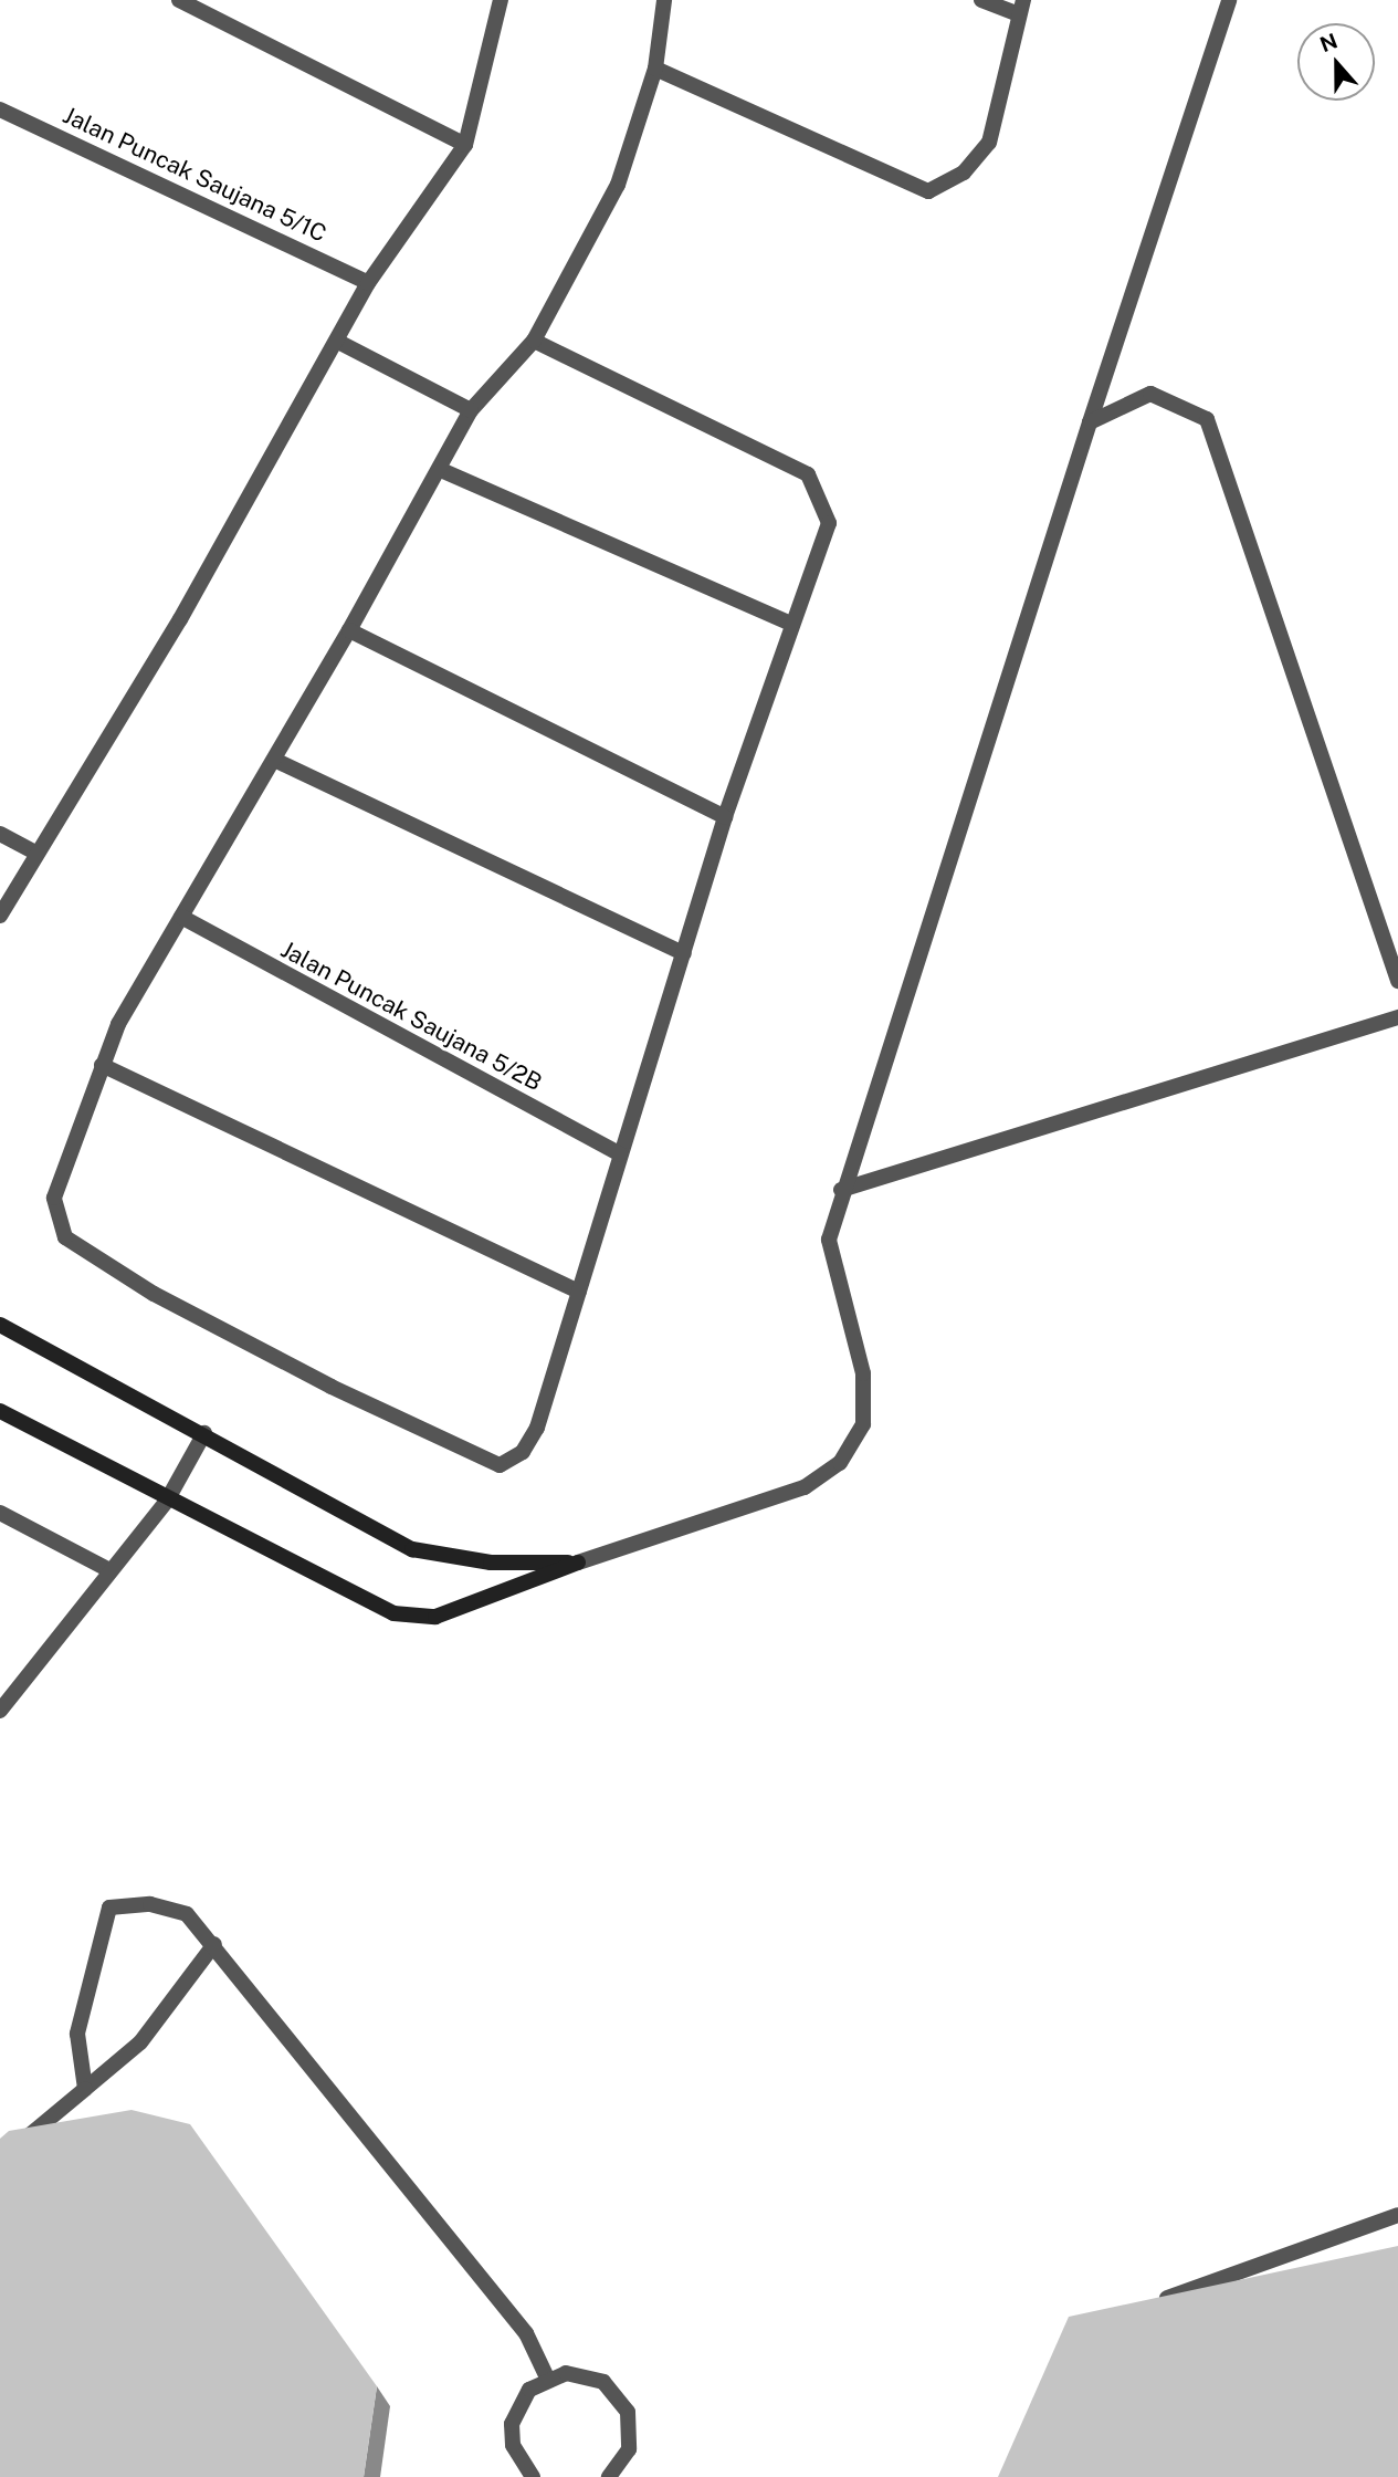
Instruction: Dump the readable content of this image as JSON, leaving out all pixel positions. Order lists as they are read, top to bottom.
{
  "streets": {
    "street": ["Jalan Puncak Saujana 5/1C", "Jalan Puncak Saujana 5/2B"]
  },
  "north": "top"
}
